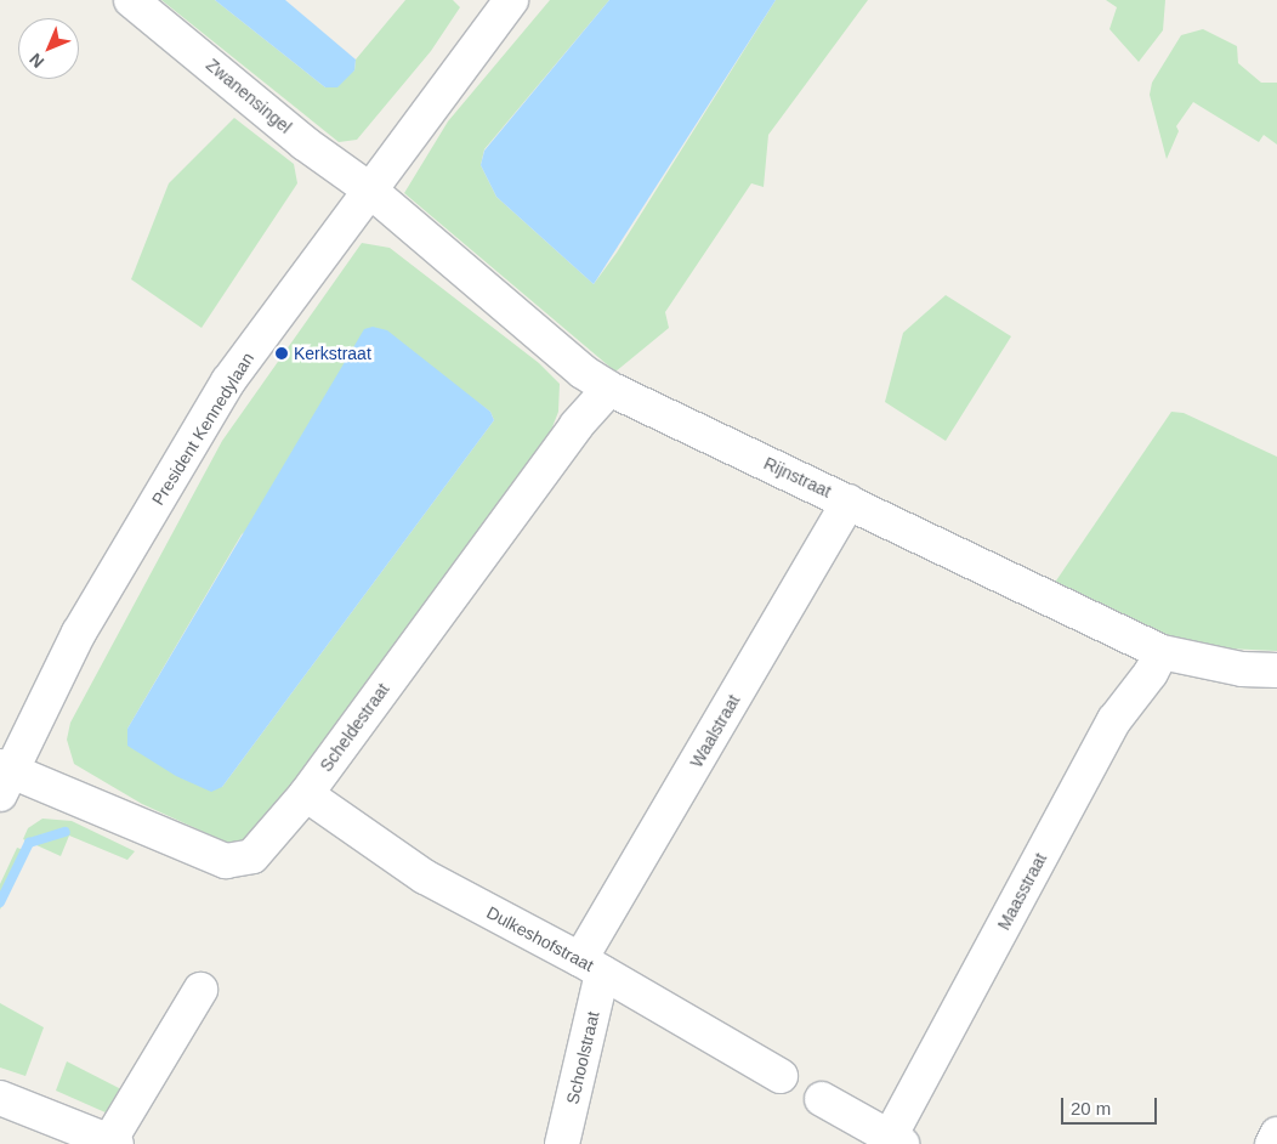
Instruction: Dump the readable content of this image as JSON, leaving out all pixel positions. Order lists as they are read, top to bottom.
{
  "streets": {
    "street": [
      "Zwanensingel",
      "President Kennedylaan",
      "Rijnstraat",
      "Scheldestraat",
      "Waalstraat",
      "Maasstraat",
      "Dulkeshofstraat",
      "Schoolstraat"
    ]
  },
  "crossings": [
    ["Zwanensingel", "President Kennedylaan"],
    ["Zwanensingel", "Rijnstraat"],
    ["President Kennedylaan", "Rijnstraat"],
    ["President Kennedylaan", "Scheldestraat"],
    ["Rijnstraat", "Scheldestraat"],
    ["Rijnstraat", "Waalstraat"],
    ["Rijnstraat", "Maasstraat"],
    ["Scheldestraat", "Dulkeshofstraat"],
    ["Waalstraat", "Dulkeshofstraat"],
    ["Waalstraat", "Schoolstraat"],
    ["Dulkeshofstraat", "Schoolstraat"]
  ],
  "places": ["Kerkstraat"],
  "scale_bar": "20 m",
  "north": "bottom left"
}
